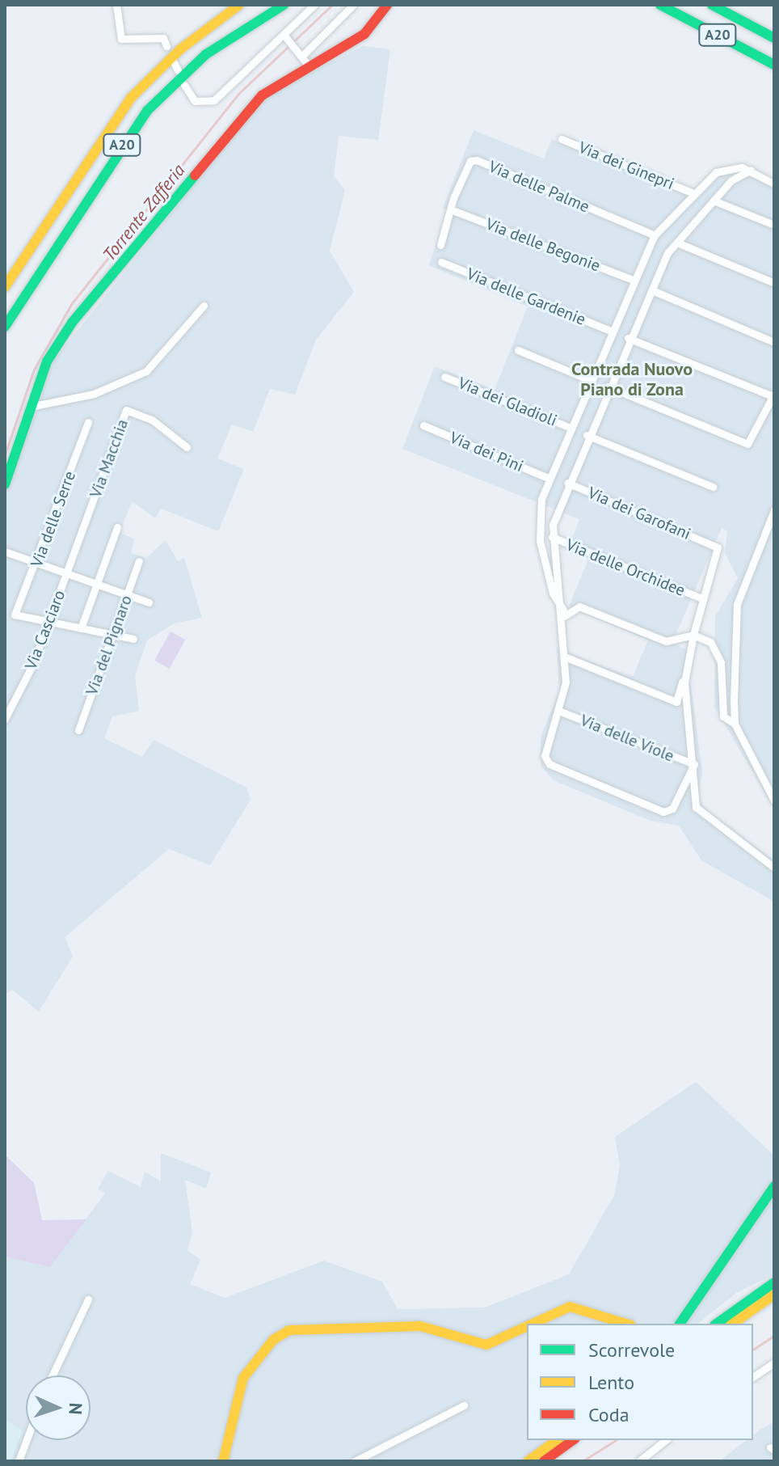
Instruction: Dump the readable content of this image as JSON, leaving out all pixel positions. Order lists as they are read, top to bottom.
{
  "streets": {
    "main road": ["A20"],
    "street": [
      "Via dei Ginepri",
      "Via delle Palme",
      "Via delle Begonie",
      "Via delle Gardenie",
      "Via dei Gladioli",
      "Via dei Pini",
      "Via Macchia",
      "Via dei Garofani",
      "Via delle Serre",
      "Via delle Orchidee",
      "Via Casciaro",
      "Via del Pignaro",
      "Via delle Viole"
    ]
  },
  "crossings": [
    ["Via delle Palme", "Via delle Begonie"],
    ["Via Macchia", "Via Casciaro"],
    ["Via dei Garofani", "Via delle Orchidee"],
    ["Via delle Serre", "Via Casciaro"]
  ],
  "districts": ["Contrada Nuovo Piano di Zona"],
  "water": ["Torrente Zafferia"],
  "legend": ["Scorrevole", "Lento", "Coda"],
  "north": "right"
}
